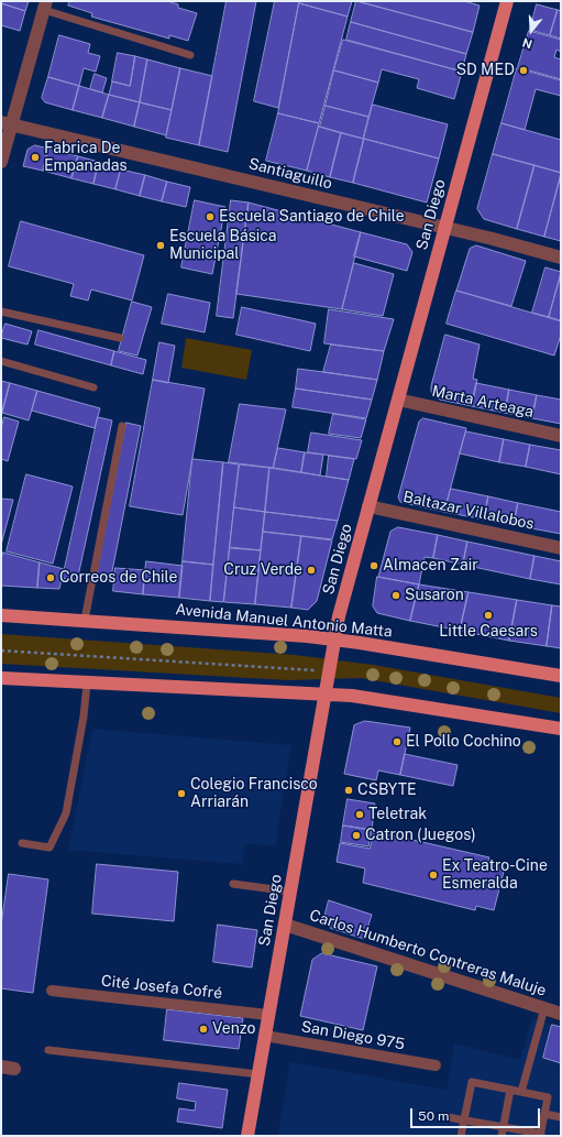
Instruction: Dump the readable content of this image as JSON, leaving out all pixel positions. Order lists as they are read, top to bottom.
{
  "streets": {
    "main road": ["San Diego", "Avenida Manuel Antonio Matta"],
    "street": [
      "Santiaguillo",
      "Marta Arteaga",
      "Baltazar Villalobos",
      "Carlos Humberto Contreras Maluje",
      "Cité Josefa Cofré",
      "San Diego 975"
    ]
  },
  "crossings": [
    ["Santiaguillo", "San Diego"],
    ["San Diego", "Marta Arteaga"],
    ["San Diego", "Baltazar Villalobos"],
    ["San Diego", "Avenida Manuel Antonio Matta"],
    ["San Diego", "Carlos Humberto Contreras Maluje"],
    ["San Diego", "Cité Josefa Cofré"],
    ["San Diego", "San Diego 975"]
  ],
  "places": [
    "SD MED",
    "Fabrica De Empanadas",
    "Escuela Santiago de Chile",
    "Escuela Básica Municipal",
    "Almacen Zair",
    "Cruz Verde",
    "Correos de Chile",
    "Susaron",
    "Little Caesars",
    "El Pollo Cochino",
    "CSBYTE",
    "Colegio Francisco Arriarán",
    "Teletrak",
    "Catron (Juegos)",
    "Ex Teatro-Cine Esmeralda",
    "Venzo"
  ],
  "scale_bar": "50 m",
  "north": "bottom"
}
